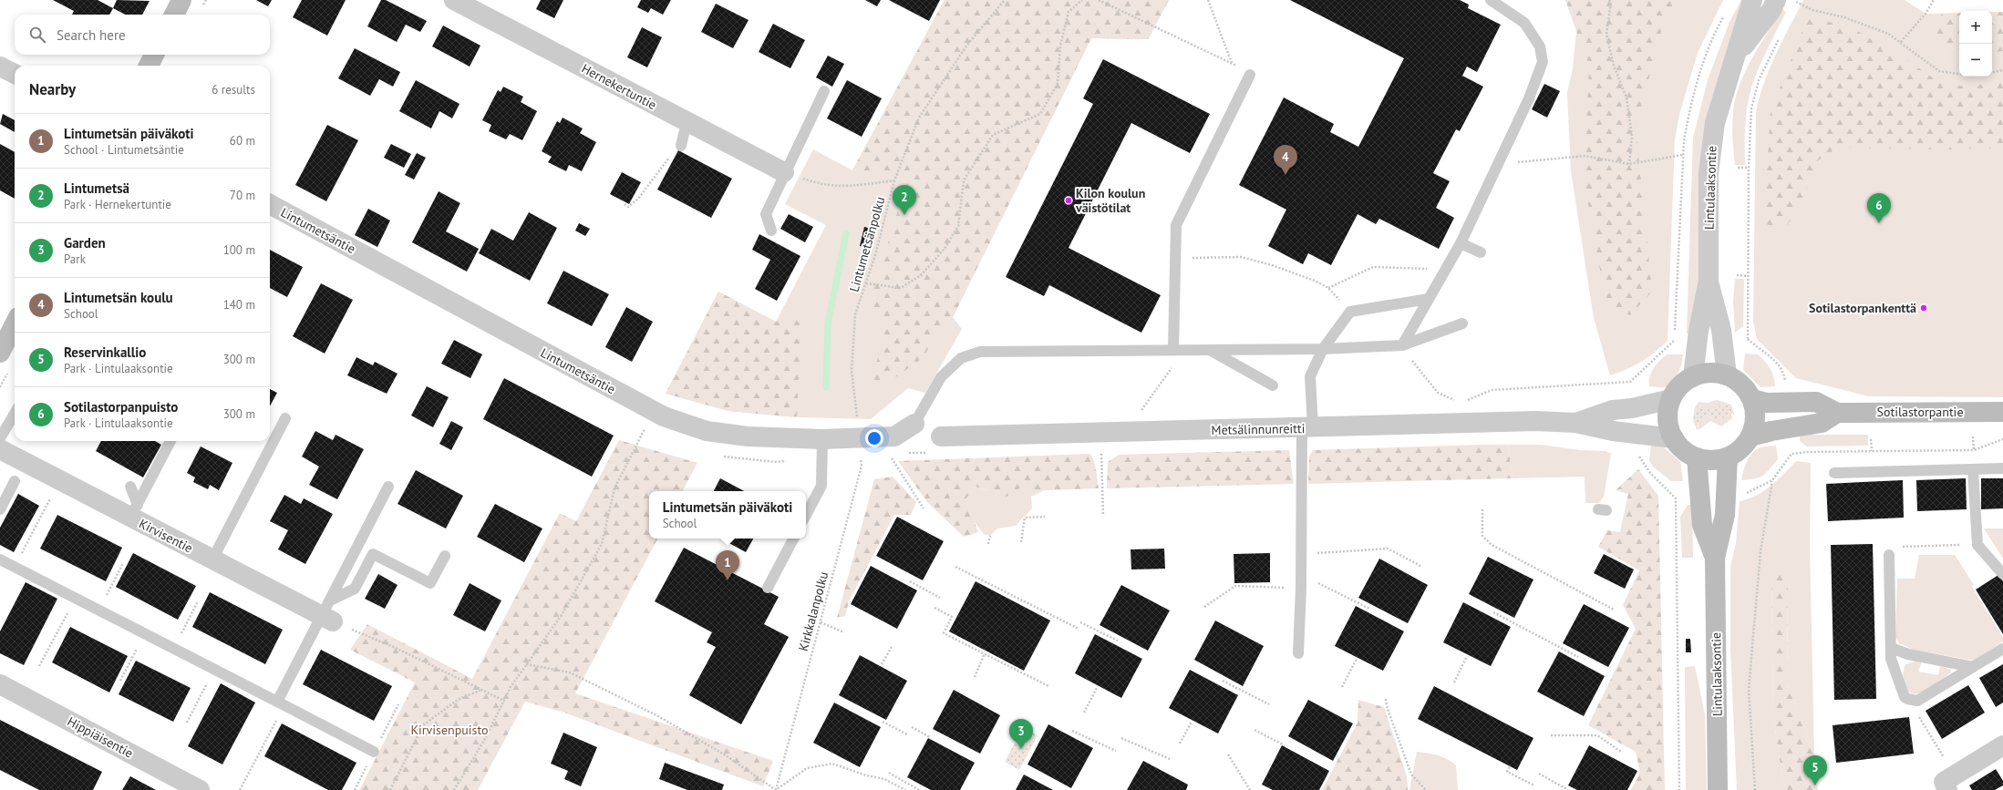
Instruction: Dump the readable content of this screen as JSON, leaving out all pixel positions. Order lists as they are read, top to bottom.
{
  "streets": {
    "street": [
      "Hernekertuntie",
      "Lintulaaksontie",
      "Lintumetsäntie",
      "Sotilastorpantie",
      "Metsälinnunreitti",
      "Kirvisentie",
      "Hippiäisentie"
    ],
    "path": ["Lintumetsänpolku", "Kirkkalanpolku"]
  },
  "crossings": [
    ["Lintulaaksontie", "Sotilastorpantie"],
    ["Lintulaaksontie", "Metsälinnunreitti"],
    ["Lintumetsäntie", "Lintumetsänpolku"],
    ["Lintumetsäntie", "Kirkkalanpolku"],
    ["Lintumetsänpolku", "Kirkkalanpolku"],
    ["Sotilastorpantie", "Metsälinnunreitti"]
  ],
  "parks": ["Kirvisenpuisto"],
  "places": ["Kilon koulun väistötilat", "Sotilastorpankenttä"],
  "page": {
    "map_buttons": ["+", "−"],
    "search": "Search here",
    "heading": ["Nearby", "6 results"],
    "list": [
      {
        "mark": "1",
        "name": "Lintumetsän päiväkoti",
        "note": "School · Lintumetsäntie",
        "value": "60 m"
      },
      {
        "mark": "2",
        "name": "Lintumetsä",
        "note": "Park · Hernekertuntie",
        "value": "70 m"
      },
      {
        "mark": "3",
        "name": "Garden",
        "note": "Park",
        "value": "100 m"
      },
      {
        "mark": "4",
        "name": "Lintumetsän koulu",
        "note": "School",
        "value": "140 m"
      },
      {
        "mark": "5",
        "name": "Reservinkallio",
        "note": "Park · Lintulaaksontie",
        "value": "300 m"
      },
      {
        "mark": "6",
        "name": "Sotilastorpanpuisto",
        "note": "Park · Lintulaaksontie",
        "value": "300 m"
      }
    ],
    "pins": [
      "4",
      "2",
      "6",
      "1",
      "3",
      "5"
    ],
    "popup": ["Lintumetsän päiväkoti", "School"]
  }
}
